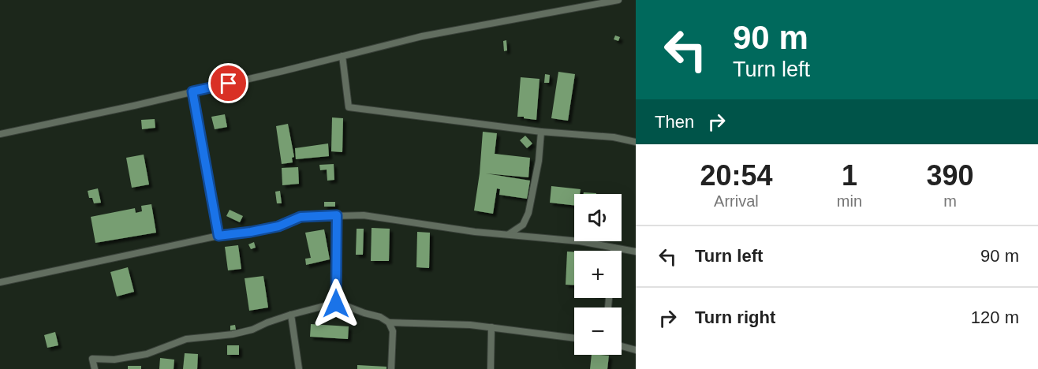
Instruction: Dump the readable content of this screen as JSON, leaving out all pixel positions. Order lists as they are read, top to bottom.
{
  "page": {
    "turn": ["90 m", "Turn left"],
    "then": "Then",
    "eta": [
      "20:54",
      "Arrival",
      "1",
      "min",
      "390",
      "m"
    ],
    "map_buttons": ["+", "−"],
    "list": [
      {
        "name": "Turn left",
        "value": "90 m"
      },
      {
        "name": "Turn right",
        "value": "120 m"
      }
    ]
  }
}
